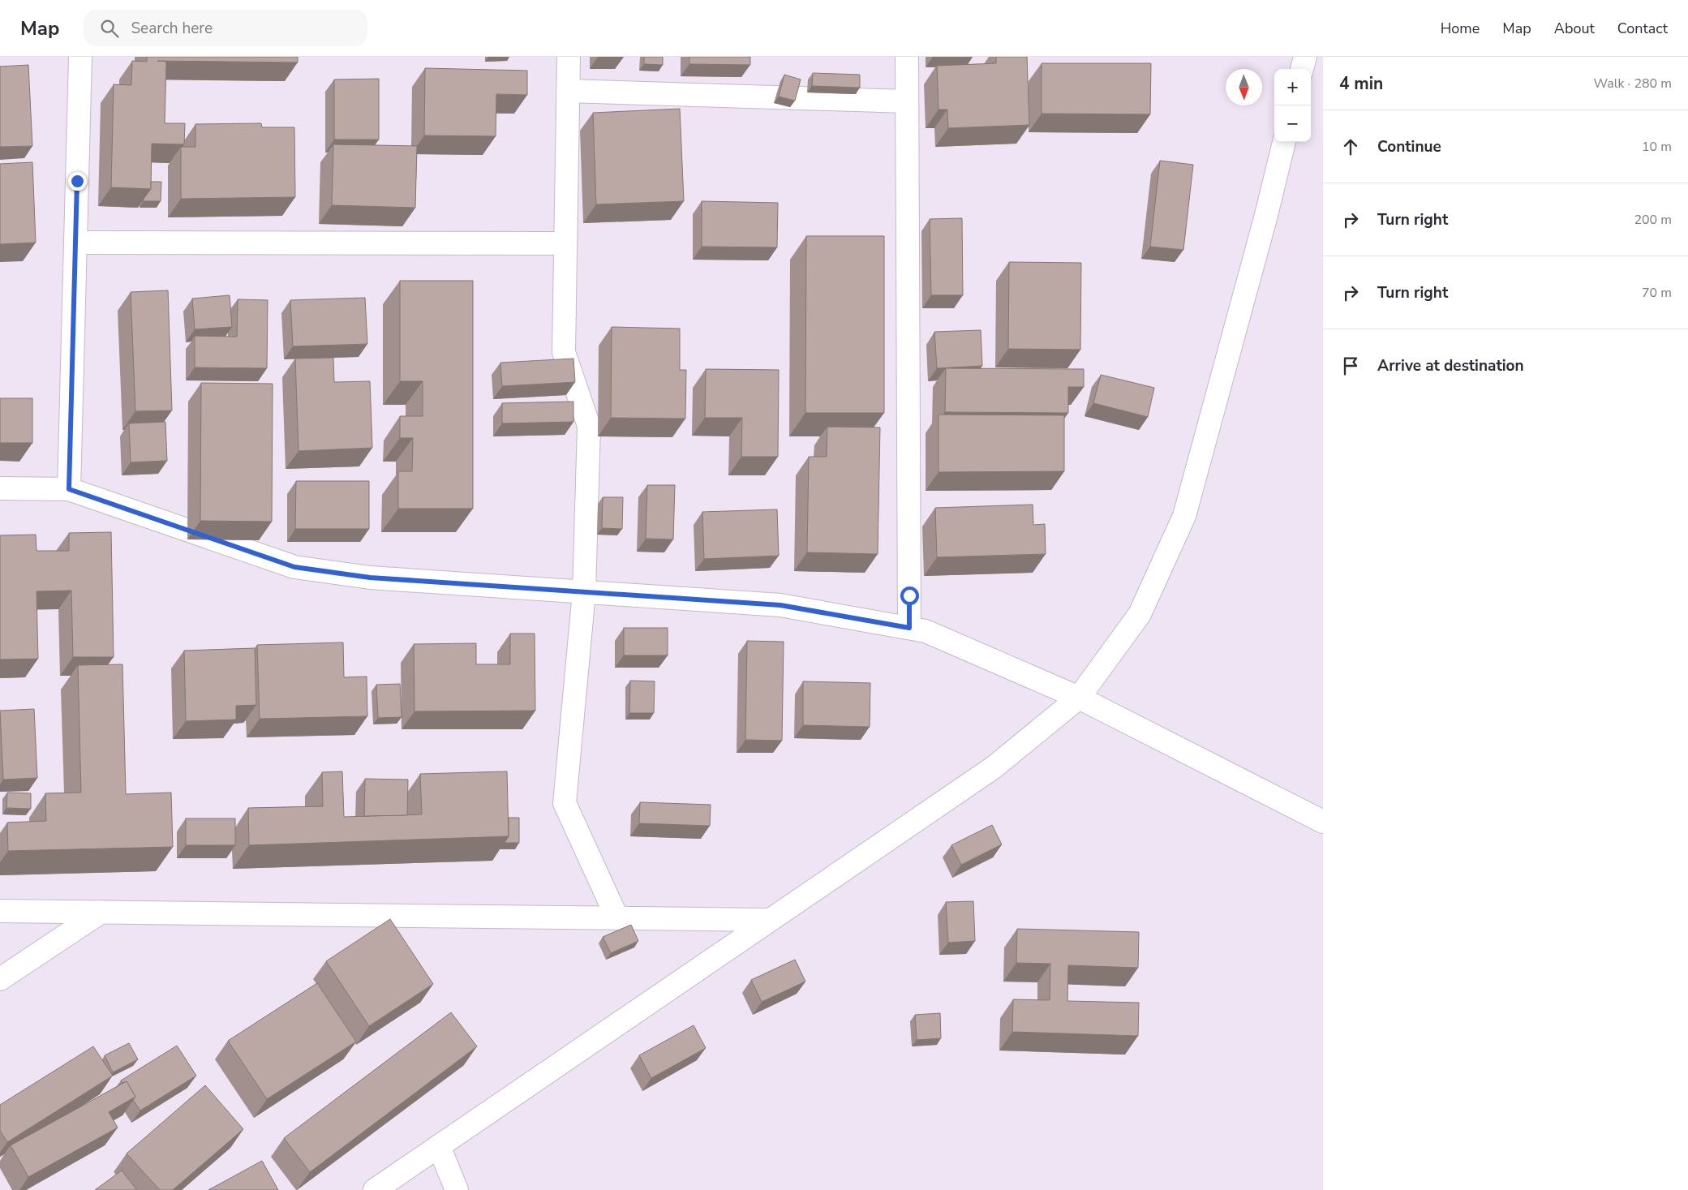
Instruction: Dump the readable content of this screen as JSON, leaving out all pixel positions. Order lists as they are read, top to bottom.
{
  "north": "bottom",
  "page": {
    "header": "Map",
    "search": "Search here",
    "nav": [
      "Home",
      "Map",
      "About",
      "Contact"
    ],
    "heading": ["4 min", "Walk · 280 m"],
    "map_buttons": ["+", "−"],
    "list": [
      ["Continue", "10 m"],
      ["Turn right", "200 m"],
      ["Turn right", "70 m"],
      "Arrive at destination"
    ]
  }
}
